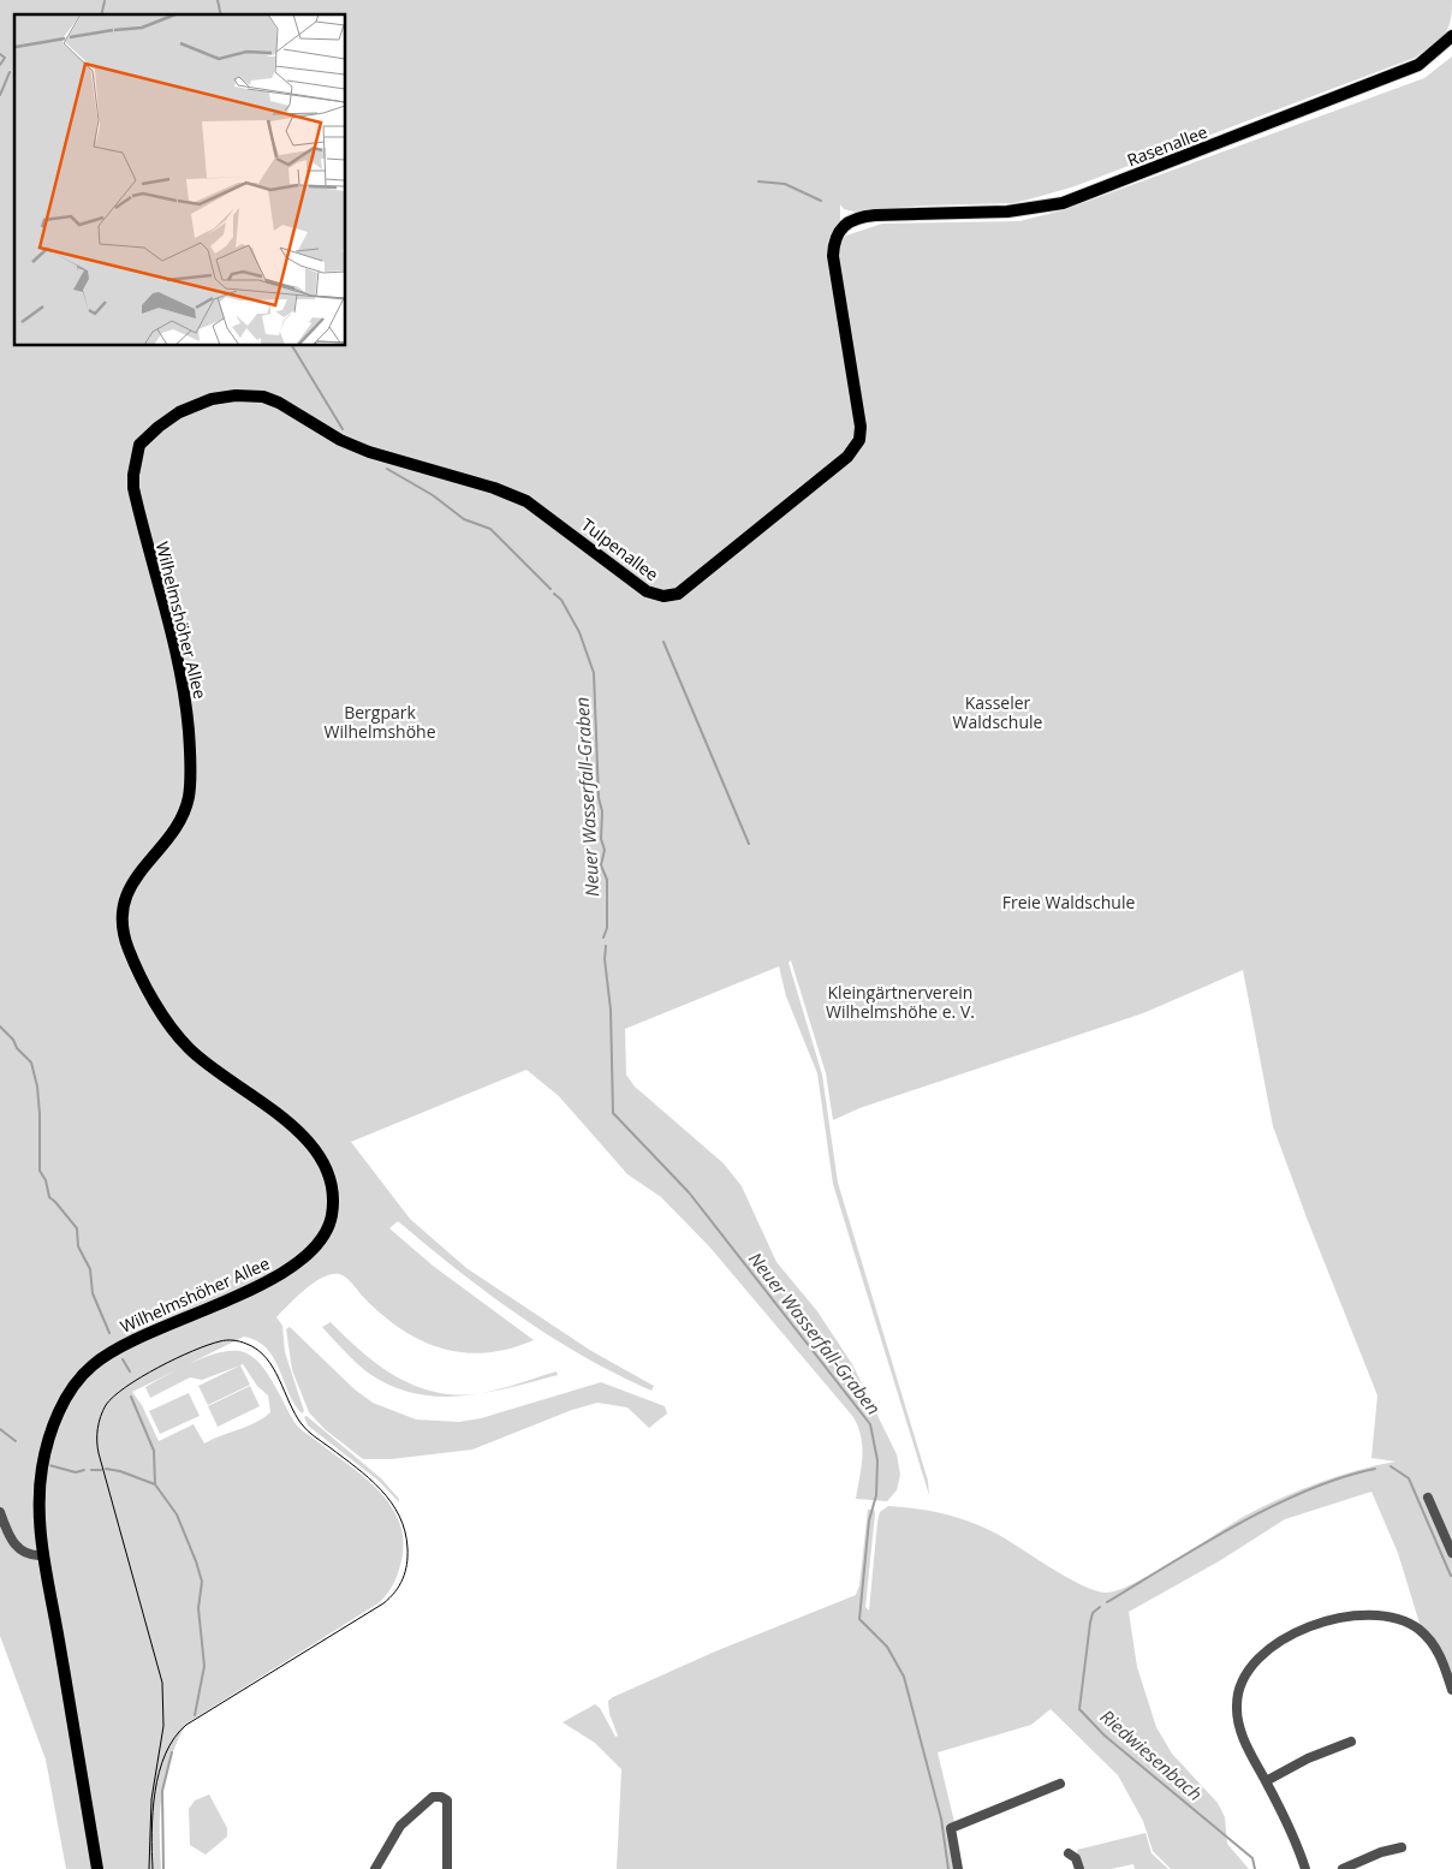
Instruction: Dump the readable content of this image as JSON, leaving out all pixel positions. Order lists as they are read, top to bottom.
{
  "streets": {
    "main road": ["Rasenallee", "Tulpenallee", "Wilhelmshöher Allee"]
  },
  "crossings": [
    ["Rasenallee", "Tulpenallee"],
    ["Tulpenallee", "Wilhelmshöher Allee"]
  ],
  "water": ["Neuer Wasserfall-Graben", "Riedwiesenbach"],
  "parks": [
    "Kasseler Waldschule",
    "Bergpark Wilhelmshöhe",
    "Freie Waldschule",
    "Kleingärtnerverein Wilhelmshöhe e. V."
  ]
}
